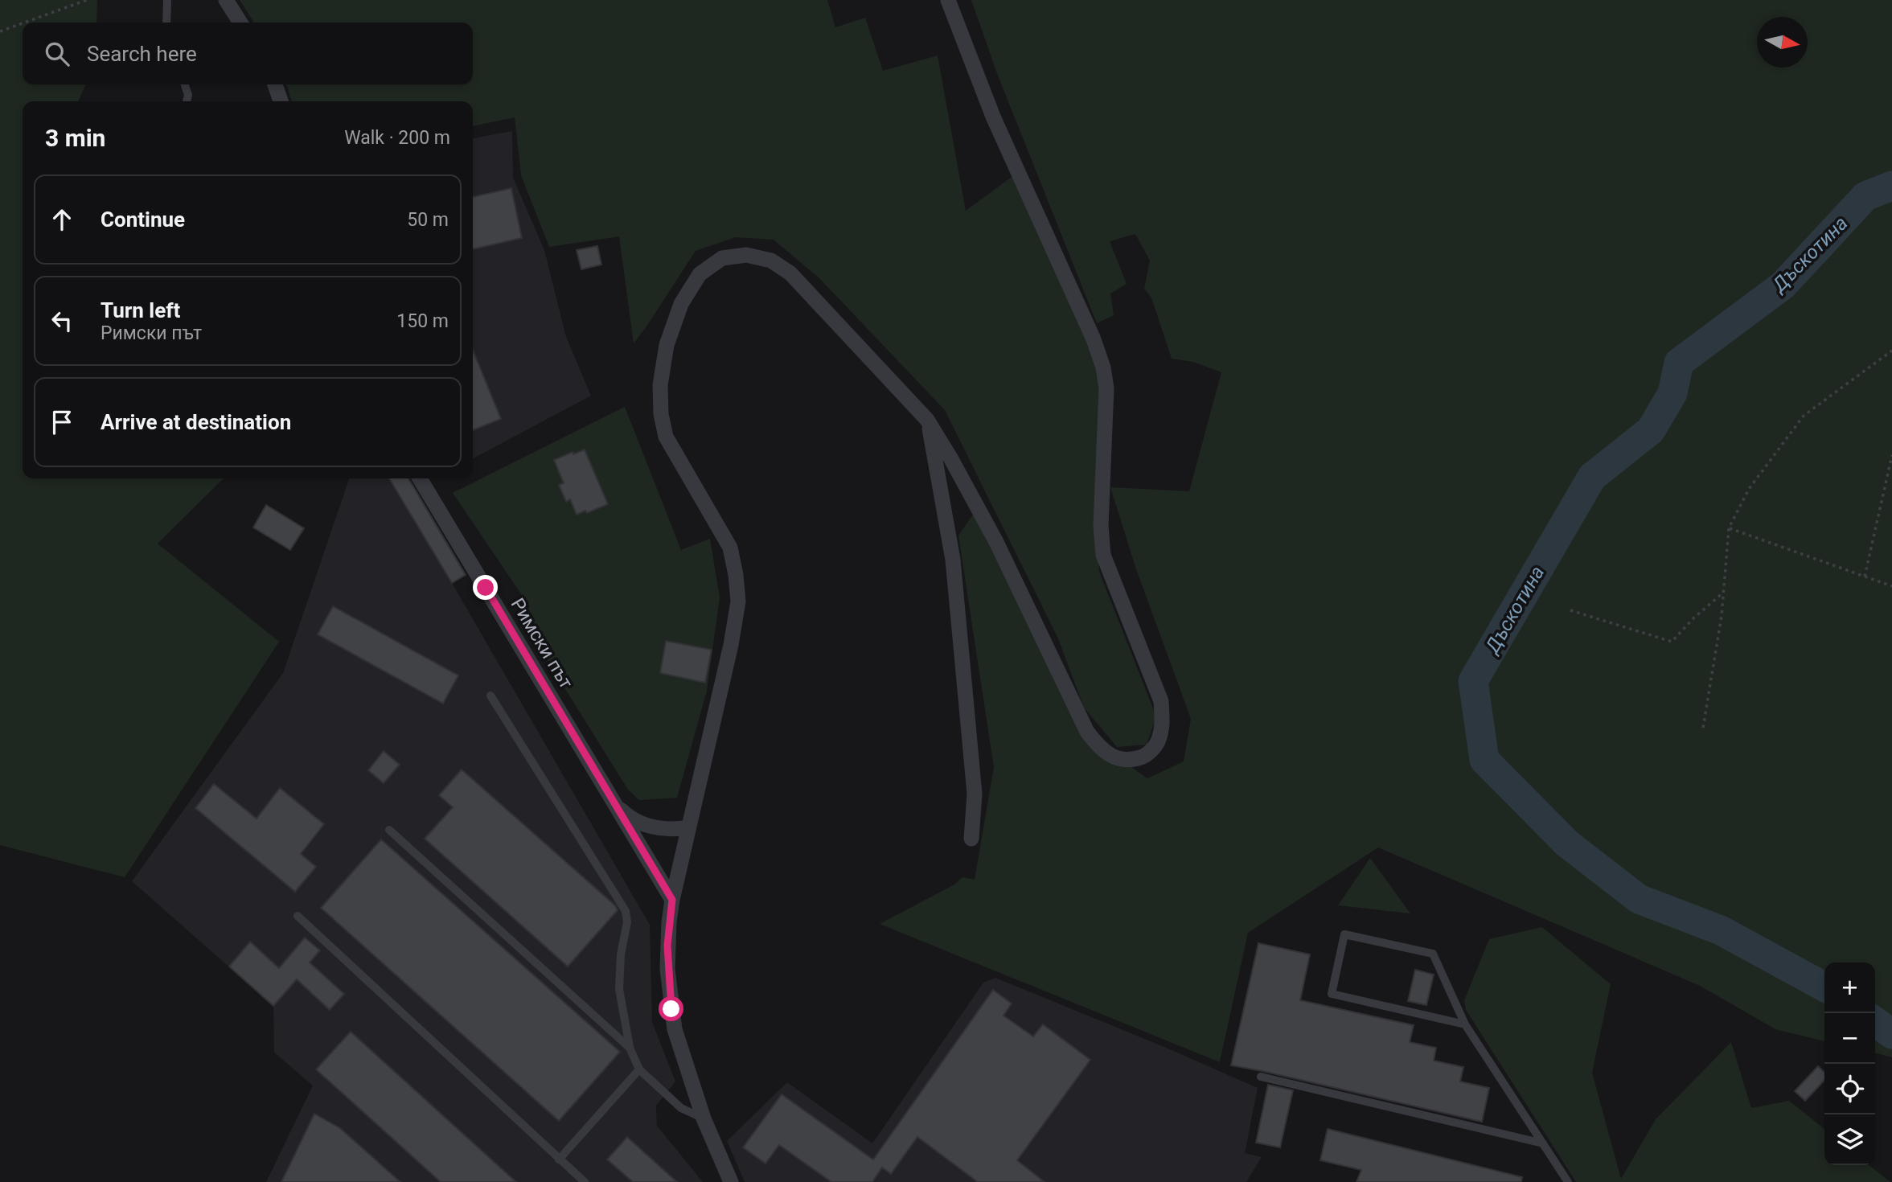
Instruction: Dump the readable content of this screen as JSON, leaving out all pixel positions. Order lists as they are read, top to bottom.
{
  "streets": {
    "street": ["Римски път"]
  },
  "water": ["Дъскотина"],
  "north": "right",
  "page": {
    "search": "Search here",
    "heading": ["3 min", "Walk · 200 m"],
    "list": [
      ["Continue", "50 m"],
      ["Turn left", "Римски път", "150 m"],
      "Arrive at destination"
    ],
    "map_buttons": ["+", "−"]
  }
}
